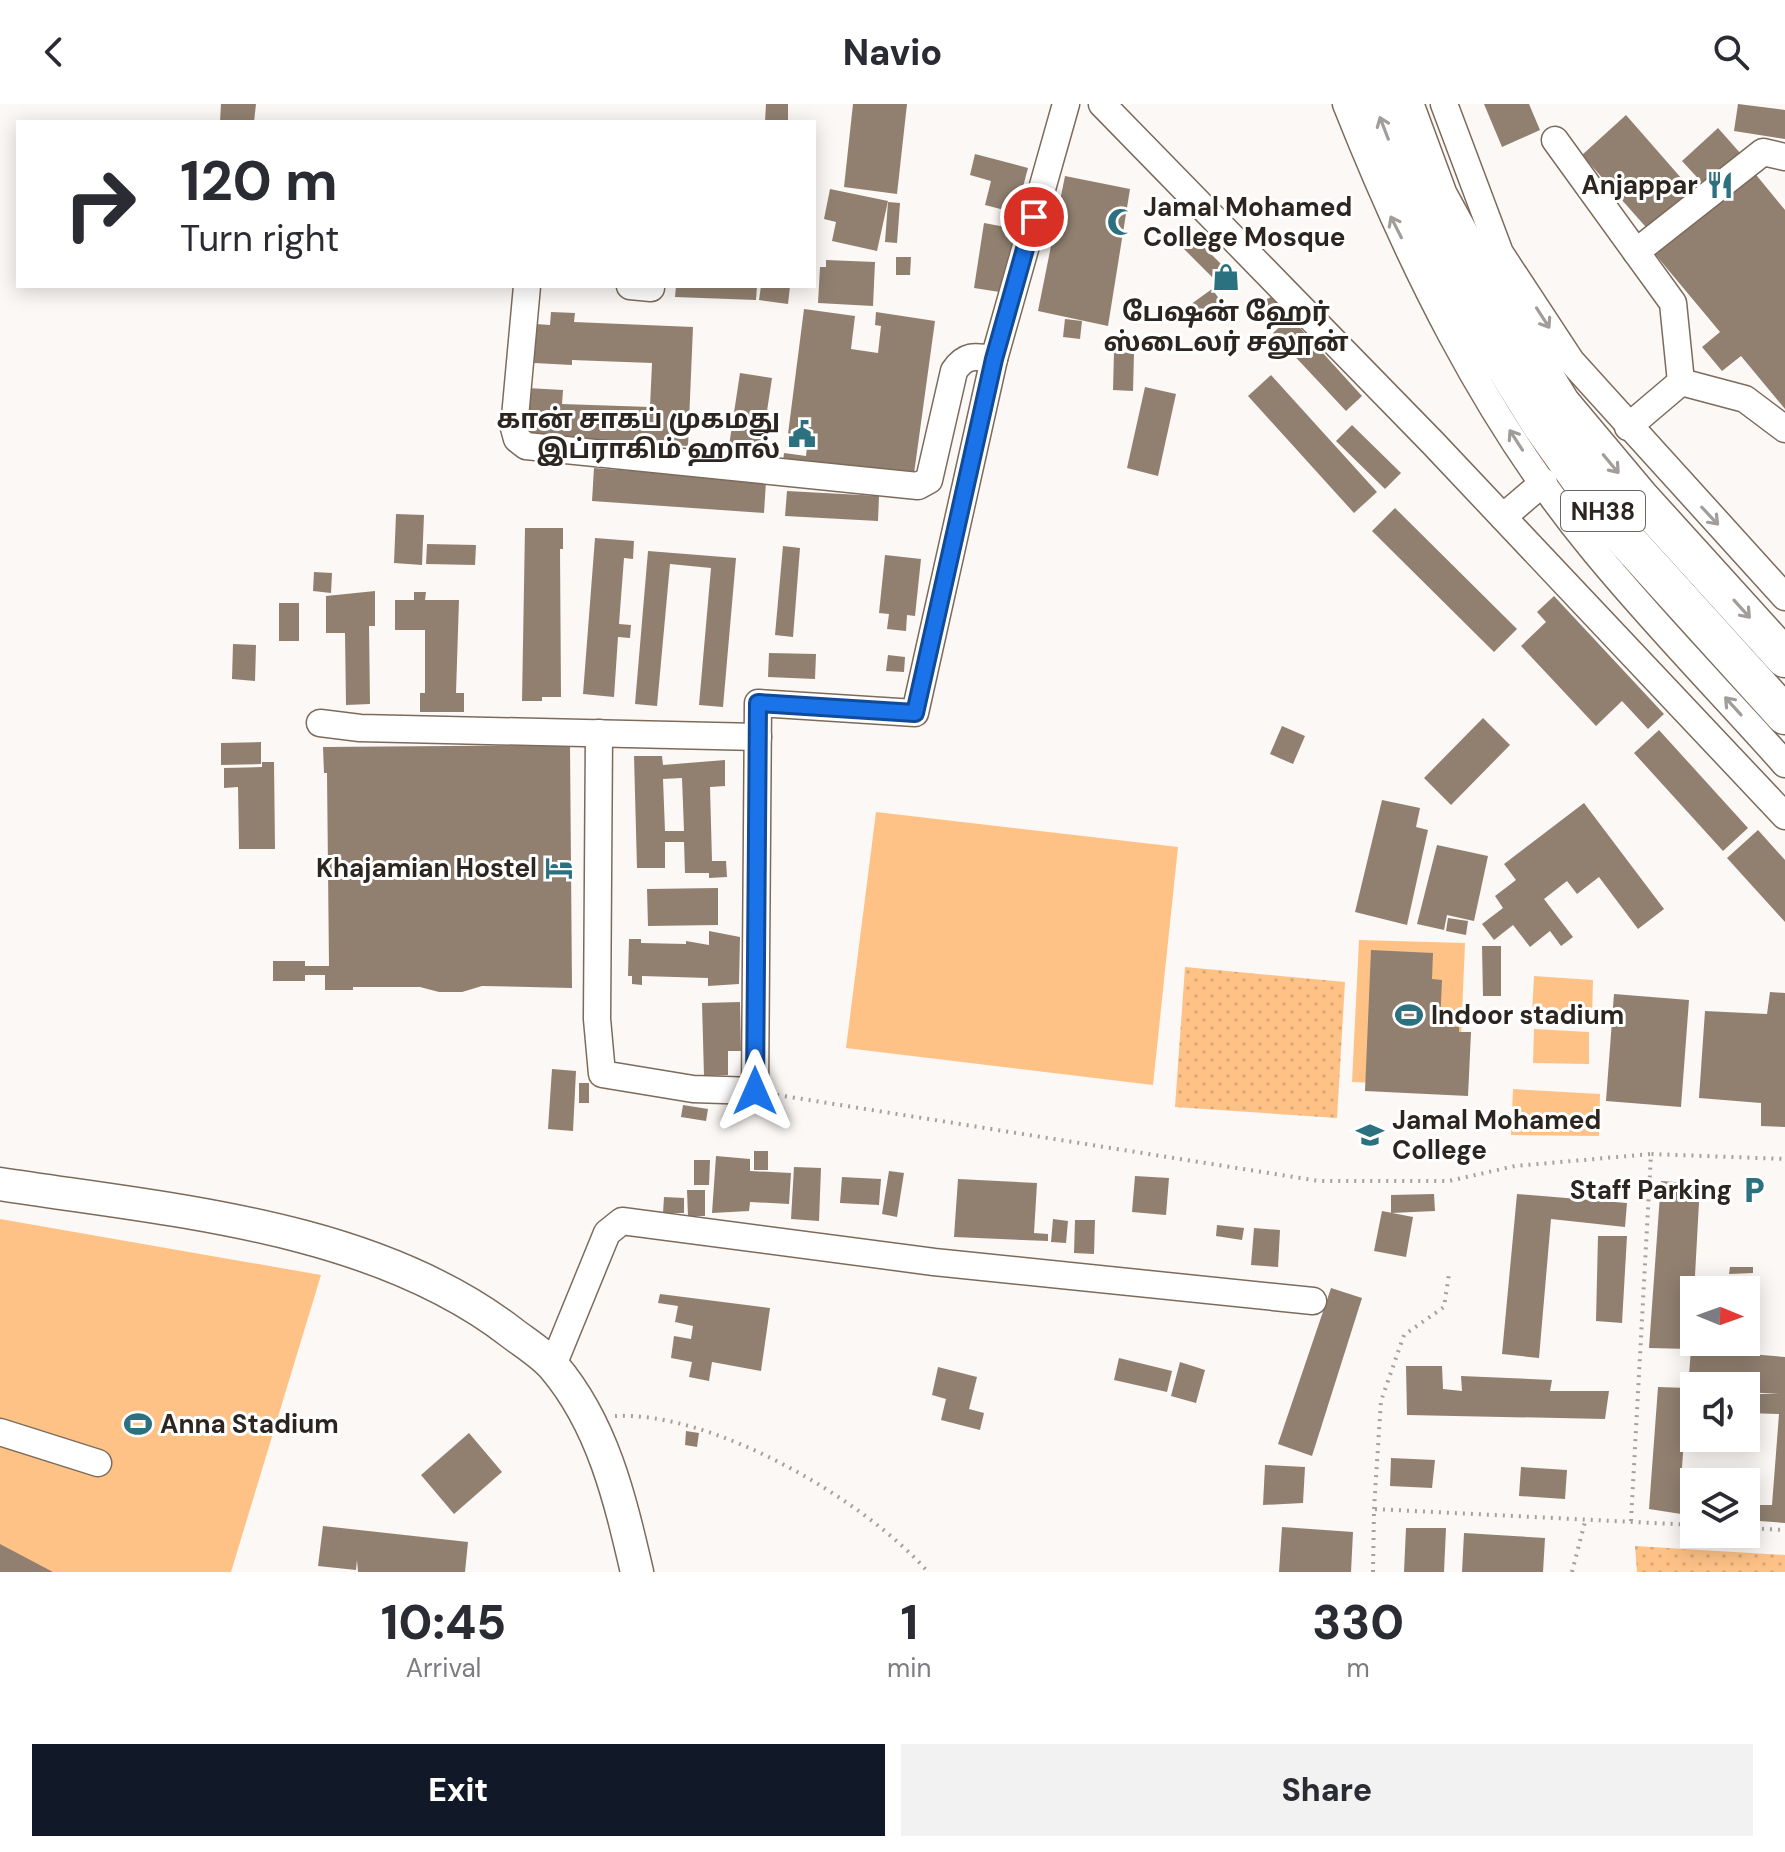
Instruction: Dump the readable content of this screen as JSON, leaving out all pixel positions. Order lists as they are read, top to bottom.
{
  "streets": {
    "highway": ["NH38"]
  },
  "places": {
    "restaurant": ["Anjappar"],
    "mosque": ["Jamal Mohamed College Mosque"],
    "shop": ["பேஷன் ஹேர் ஸ்டைலர் சலூன்"],
    "public building": ["கான் சாகப் முகமது இப்ராகிம் ஹால்"],
    "hotel": ["Khajamian Hostel"],
    "sports": ["Indoor stadium", "Anna Stadium"],
    "school or university": ["Jamal Mohamed College"],
    "parking": ["Staff Parking"]
  },
  "north": "right",
  "page": {
    "header": "Navio",
    "turn": ["120 m", "Turn right"],
    "eta": [
      "10:45",
      "Arrival",
      "1",
      "min",
      "330",
      "m"
    ],
    "buttons": ["Exit", "Share"]
  }
}
